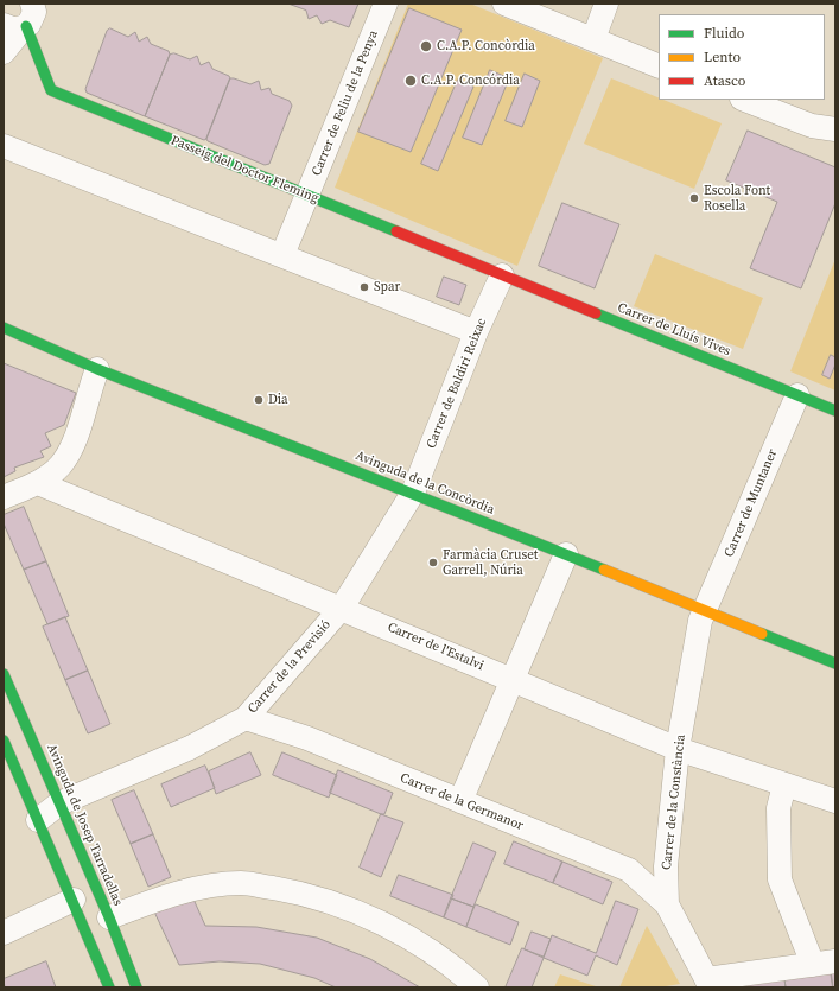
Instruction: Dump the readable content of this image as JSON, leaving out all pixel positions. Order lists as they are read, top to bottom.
{
  "streets": {
    "street": [
      "Carrer de Feliu de la Penya",
      "Passeig del Doctor Fleming",
      "Carrer de Lluís Vives",
      "Carrer de Baldiri Reixac",
      "Avinguda de la Concòrdia",
      "Carrer de Muntaner",
      "Carrer de l'Estalvi",
      "Carrer de la Previsió",
      "Carrer de la Germanor",
      "Carrer de la Constància",
      "Avinguda de Josep Tarradellas"
    ]
  },
  "crossings": [
    ["Carrer de Feliu de la Penya", "Passeig del Doctor Fleming"],
    ["Passeig del Doctor Fleming", "Carrer de Lluís Vives"],
    ["Passeig del Doctor Fleming", "Carrer de Baldiri Reixac"],
    ["Carrer de Lluís Vives", "Carrer de Baldiri Reixac"],
    ["Carrer de Lluís Vives", "Carrer de Muntaner"],
    ["Carrer de Baldiri Reixac", "Avinguda de la Concòrdia"],
    ["Carrer de Baldiri Reixac", "Carrer de la Previsió"],
    ["Avinguda de la Concòrdia", "Carrer de Muntaner"],
    ["Avinguda de la Concòrdia", "Carrer de la Previsió"],
    ["Avinguda de la Concòrdia", "Carrer de la Constància"],
    ["Carrer de Muntaner", "Carrer de la Constància"],
    ["Carrer de l'Estalvi", "Carrer de la Previsió"],
    ["Carrer de l'Estalvi", "Carrer de la Constància"],
    ["Carrer de la Previsió", "Carrer de la Germanor"],
    ["Carrer de la Previsió", "Avinguda de Josep Tarradellas"],
    ["Carrer de la Germanor", "Carrer de la Constància"]
  ],
  "places": [
    "C.A.P. Concòrdia",
    "C.A.P. Concórdia",
    "Escola Font Rosella",
    "Spar",
    "Dia",
    "Farmàcia Cruset Garrell, Núria"
  ],
  "legend": ["Fluido", "Lento", "Atasco"]
}
